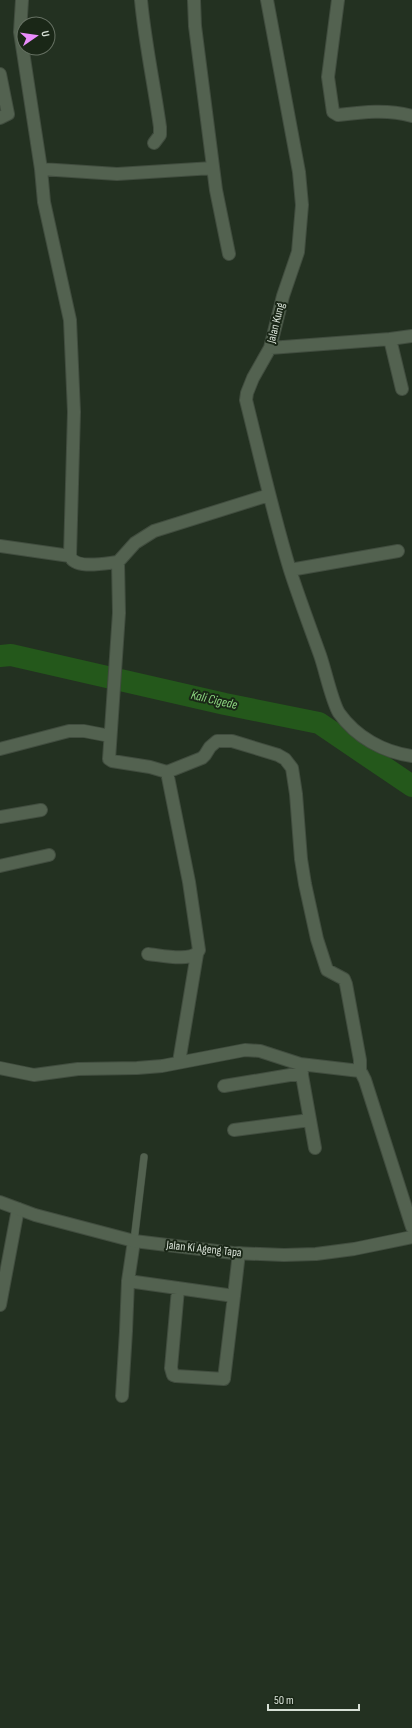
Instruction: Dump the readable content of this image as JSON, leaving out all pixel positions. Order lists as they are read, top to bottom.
{
  "streets": {
    "street": ["Jalan Kung", "Jalan Ki Ageng Tapa"]
  },
  "water": ["Kali Cigede"],
  "scale_bar": "50 m",
  "north": "right"
}
